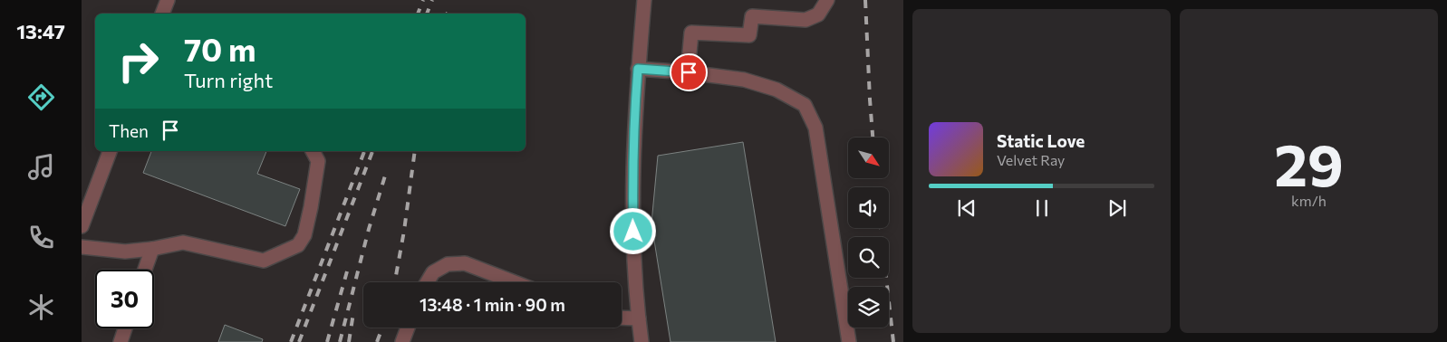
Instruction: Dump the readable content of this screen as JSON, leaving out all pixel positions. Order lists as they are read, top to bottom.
{
  "north": "bottom right",
  "page": {
    "tabs": "13:47",
    "tile": ["29", "km/h"],
    "turn": ["70 m", "Turn right"],
    "then": "Then",
    "song": ["Static Love", "Velvet Ray"],
    "limit": "30",
    "trip": "13:48 · 1 min · 90 m"
  }
}
